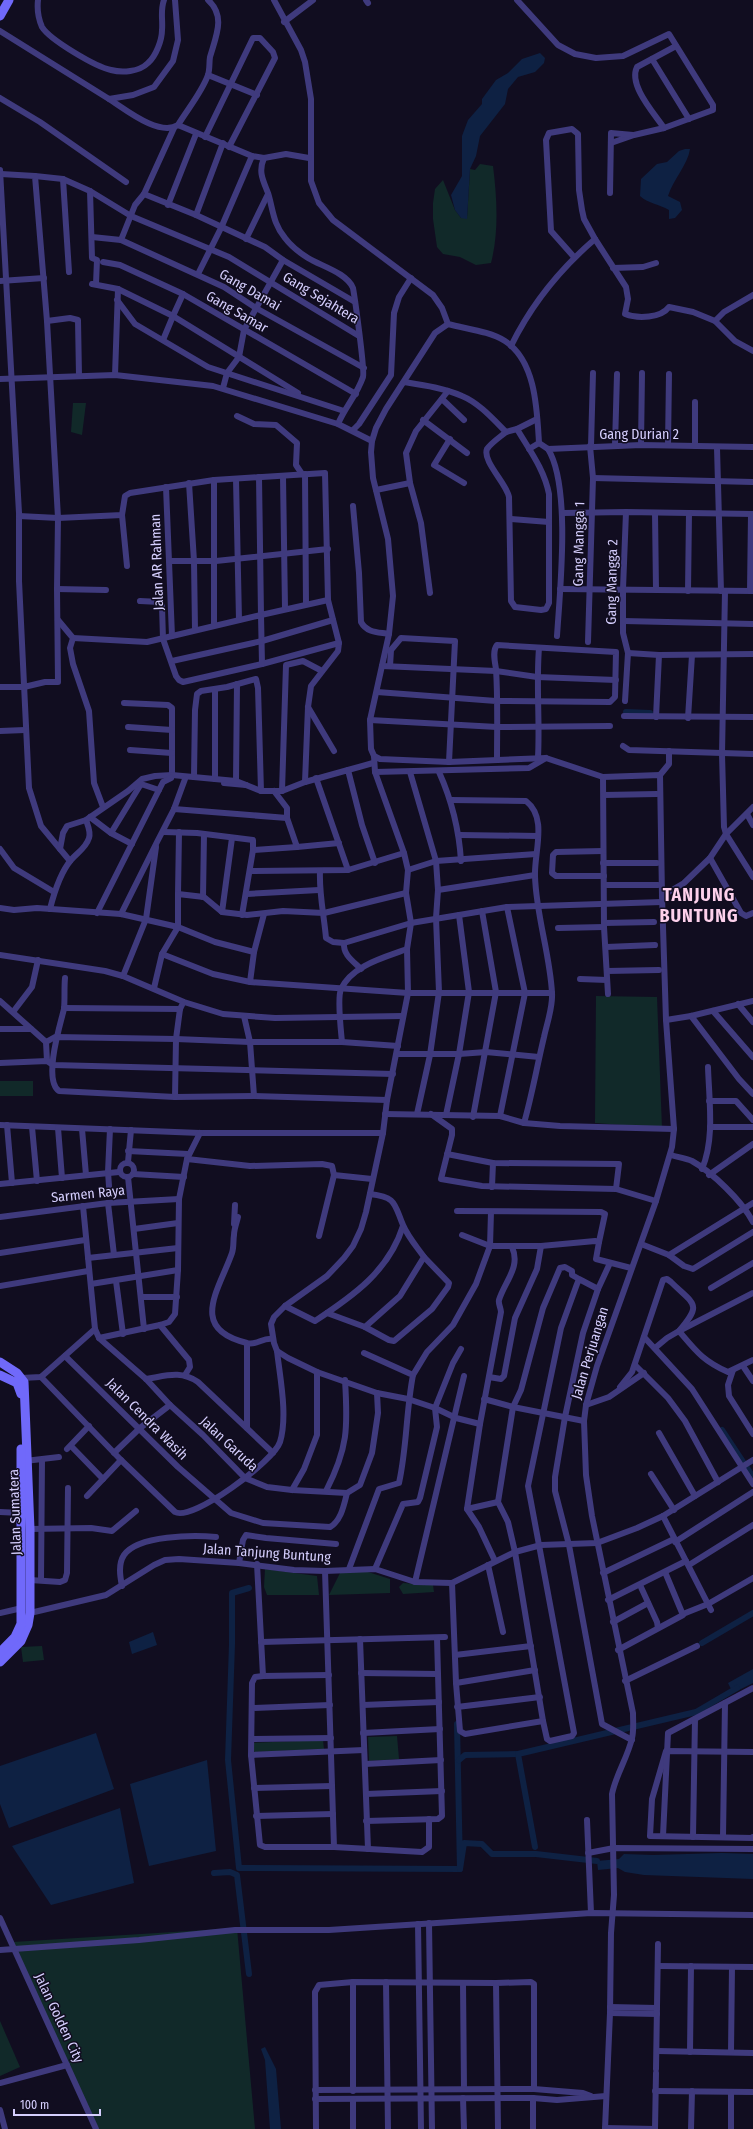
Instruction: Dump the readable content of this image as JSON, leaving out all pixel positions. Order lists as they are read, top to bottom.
{
  "streets": {
    "main road": ["Jalan Sumatera"],
    "street": [
      "Gang Damai",
      "Gang Sejahtera",
      "Gang Samar",
      "Gang Durian 2",
      "Gang Mangga 1",
      "Jalan AR Rahman",
      "Gang Mangga 2",
      "Sarmen Raya",
      "Jalan Perjuangan",
      "Jalan Cendra Wasih",
      "Jalan Garuda",
      "Jalan Tanjung Buntung",
      "Jalan Golden City"
    ]
  },
  "crossings": [
    ["Gang Durian 2", "Gang Mangga 1"],
    ["Jalan Perjuangan", "Jalan Tanjung Buntung"],
    ["Jalan Cendra Wasih", "Jalan Garuda"],
    ["Jalan Sumatera", "Jalan Tanjung Buntung"]
  ],
  "districts": ["TANJUNG BUNTUNG"],
  "scale_bar": "100 m"
}
